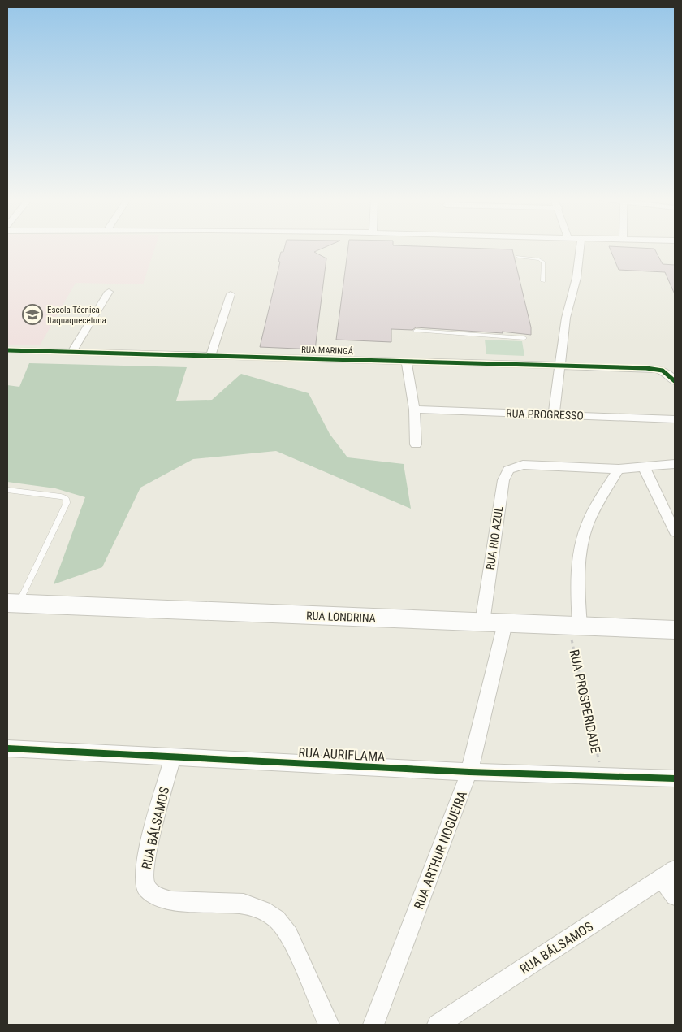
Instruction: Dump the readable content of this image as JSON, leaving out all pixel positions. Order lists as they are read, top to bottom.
{
  "streets": {
    "street": [
      "RUA MARINGÁ",
      "RUA PROGRESSO",
      "RUA RIO AZUL",
      "RUA LONDRINA",
      "RUA AURIFLAMA",
      "RUA BÁLSAMOS",
      "RUA ARTHUR NOGUEIRA"
    ],
    "path": ["RUA PROSPERIDADE"]
  },
  "crossings": [
    ["RUA RIO AZUL", "RUA LONDRINA"],
    ["RUA LONDRINA", "RUA PROSPERIDADE"],
    ["RUA LONDRINA", "RUA ARTHUR NOGUEIRA"],
    ["RUA PROSPERIDADE", "RUA AURIFLAMA"],
    ["RUA AURIFLAMA", "RUA BÁLSAMOS"],
    ["RUA AURIFLAMA", "RUA ARTHUR NOGUEIRA"]
  ],
  "places": {
    "school or university": ["Escola Técnica Itaquaquecetuna"]
  }
}
